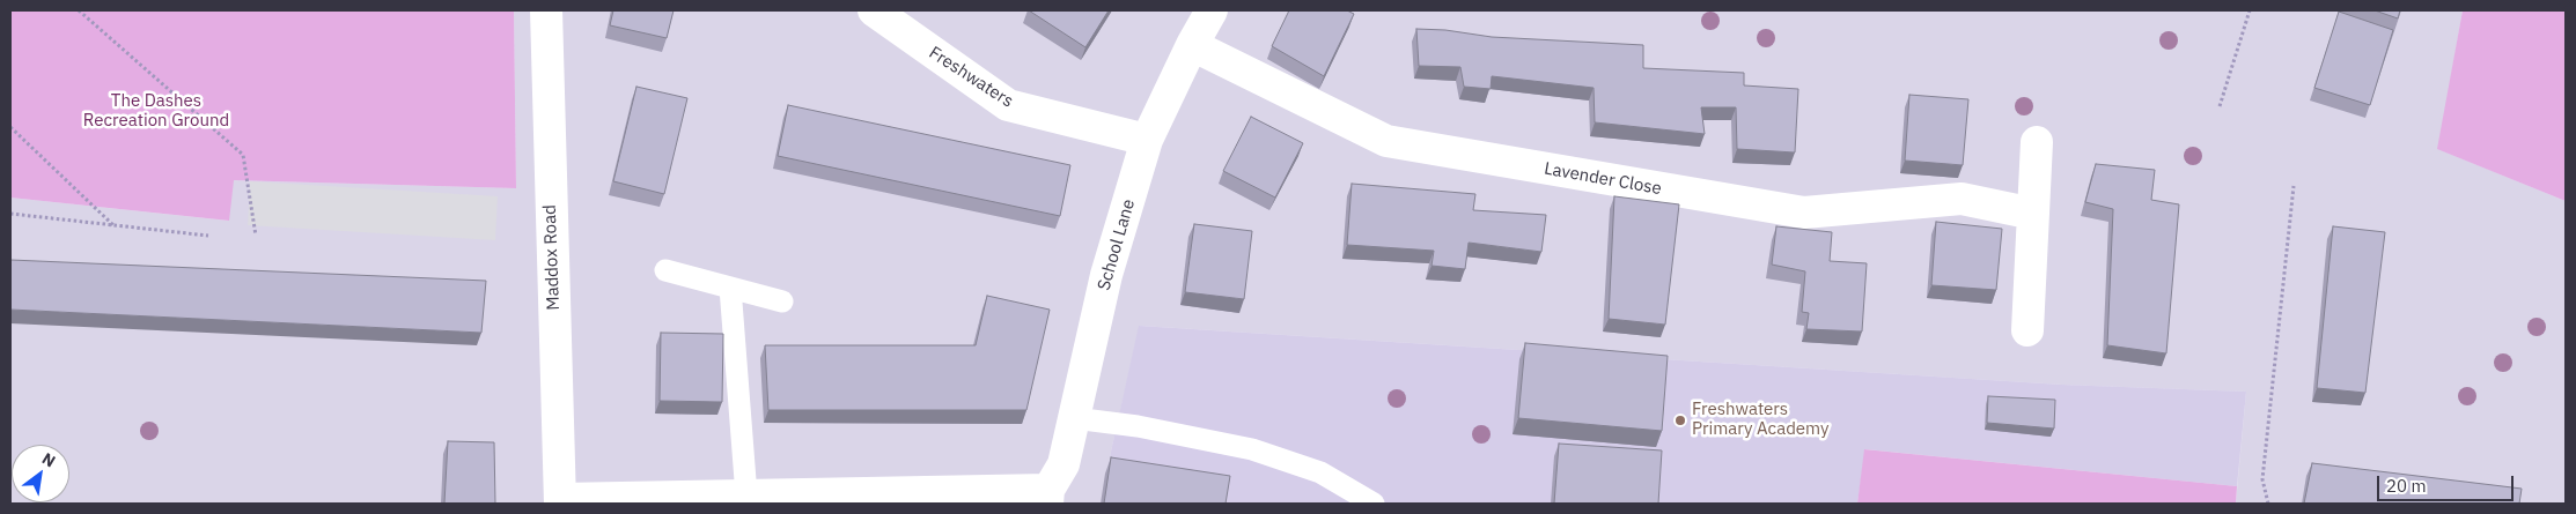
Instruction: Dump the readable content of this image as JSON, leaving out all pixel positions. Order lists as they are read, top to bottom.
{
  "streets": {
    "street": [
      "Freshwaters",
      "Lavender Close",
      "School Lane",
      "Maddox Road"
    ]
  },
  "crossings": [
    ["Freshwaters", "School Lane"],
    ["Lavender Close", "School Lane"]
  ],
  "parks": ["The Dashes Recreation Ground"],
  "places": ["Freshwaters Primary Academy"],
  "scale_bar": "20 m",
  "north": "top right"
}
